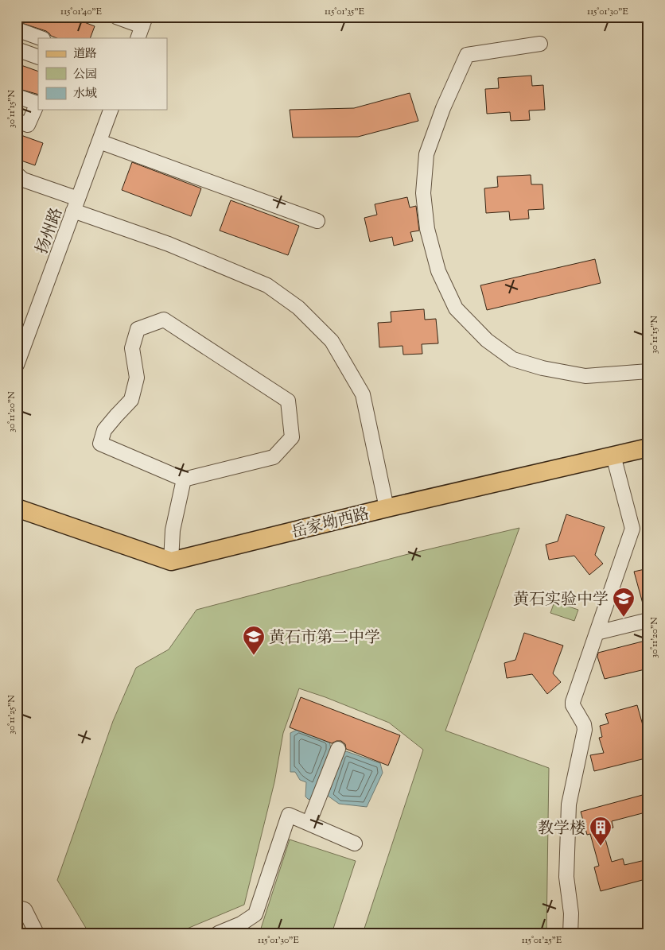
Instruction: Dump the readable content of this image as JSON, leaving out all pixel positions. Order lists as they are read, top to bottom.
{
  "streets": {
    "main road": ["岳家坳西路"],
    "street": ["扬州路"]
  },
  "places": {
    "school or university": ["黄石实验中学", "黄石市第二中学"],
    "building": ["教学楼"]
  },
  "legend": ["道路", "公园", "水域"],
  "coordinates": [
    "115°01'40\"E",
    "115°01'35\"E",
    "115°01'30\"E",
    "30°11'15\"N",
    "30°11'20\"N",
    "30°11'25\"N",
    "115°01'25\"E"
  ]
}
